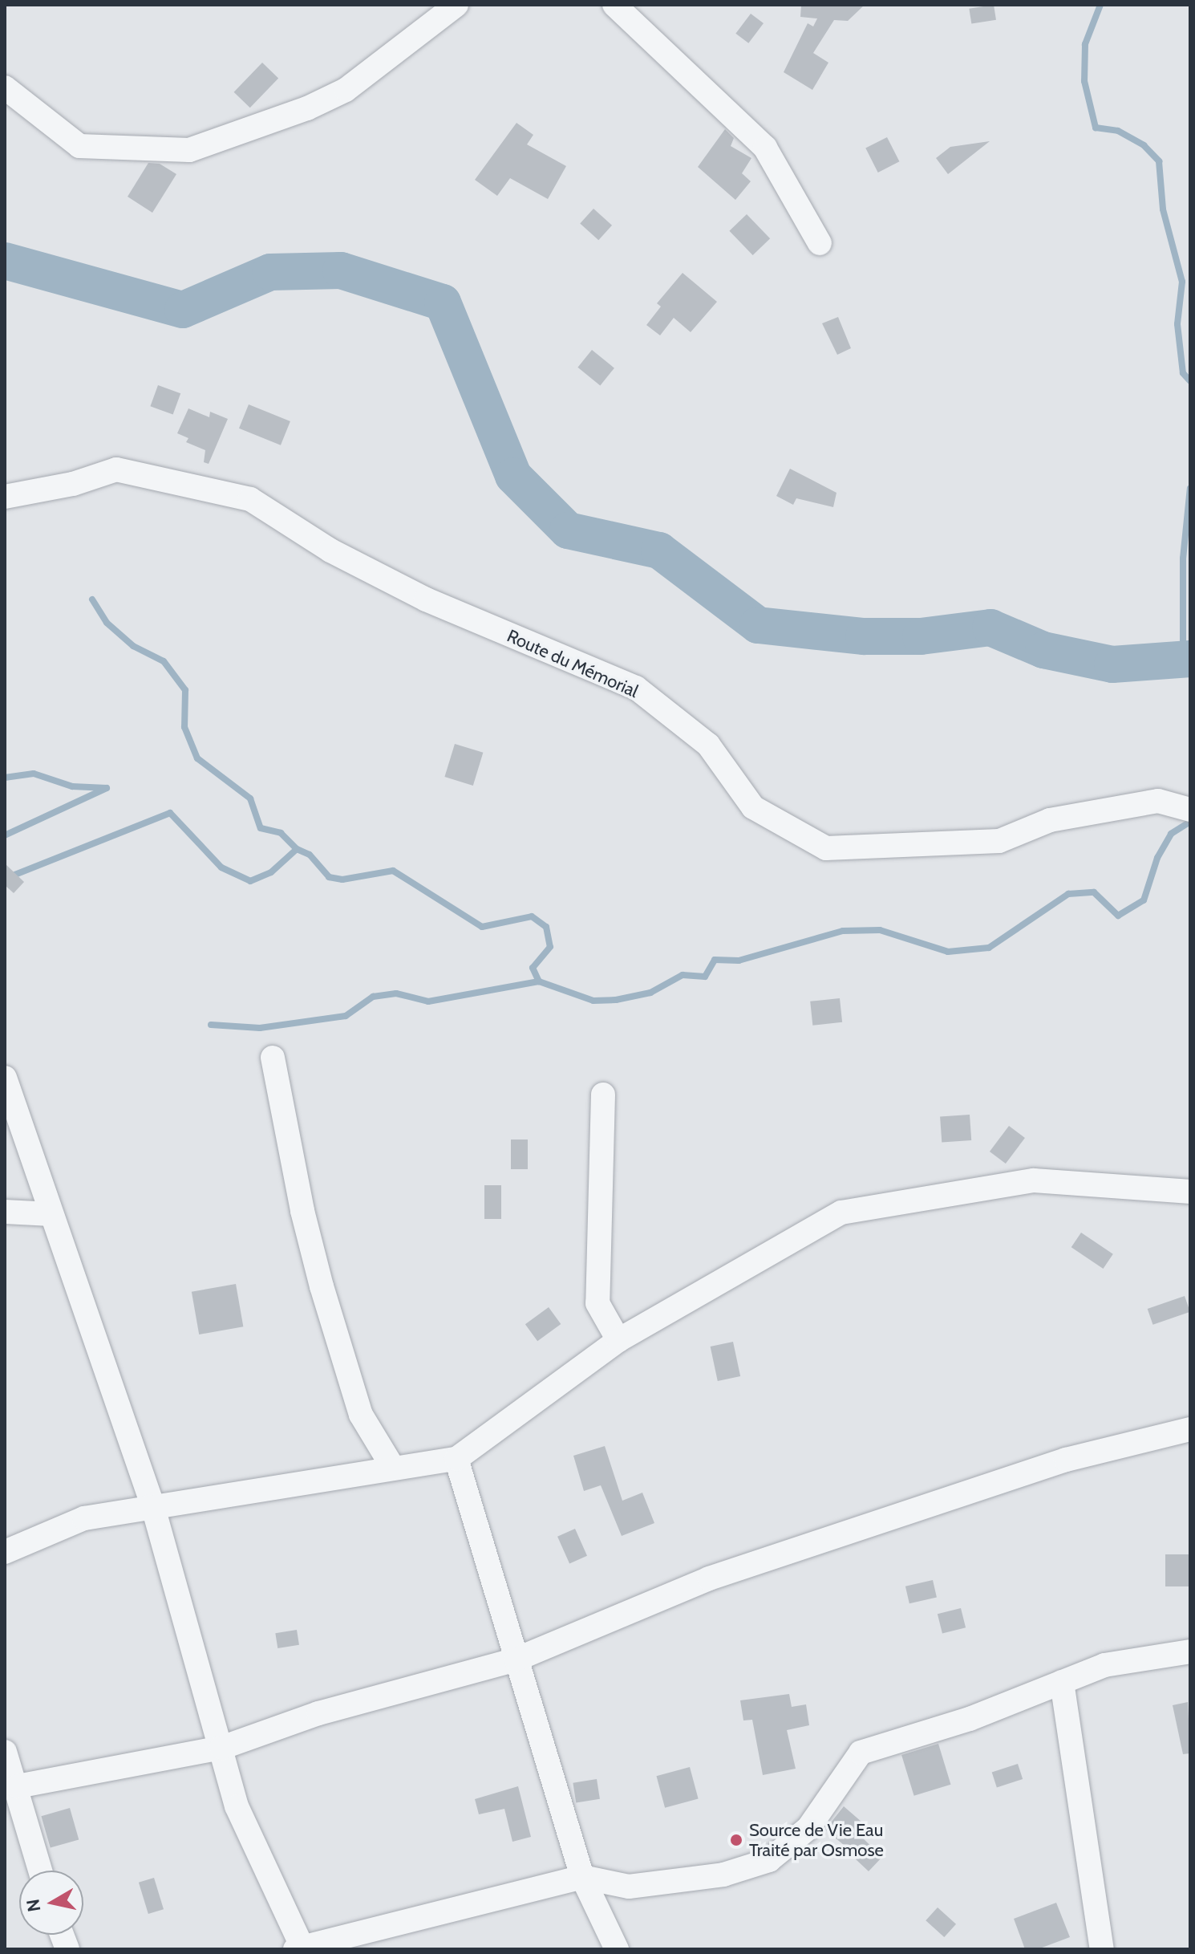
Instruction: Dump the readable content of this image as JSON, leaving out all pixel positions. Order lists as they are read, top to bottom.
{
  "streets": {
    "street": ["Route du Mémorial"]
  },
  "places": ["Source de Vie Eau Traité par Osmose"],
  "north": "left"
}
